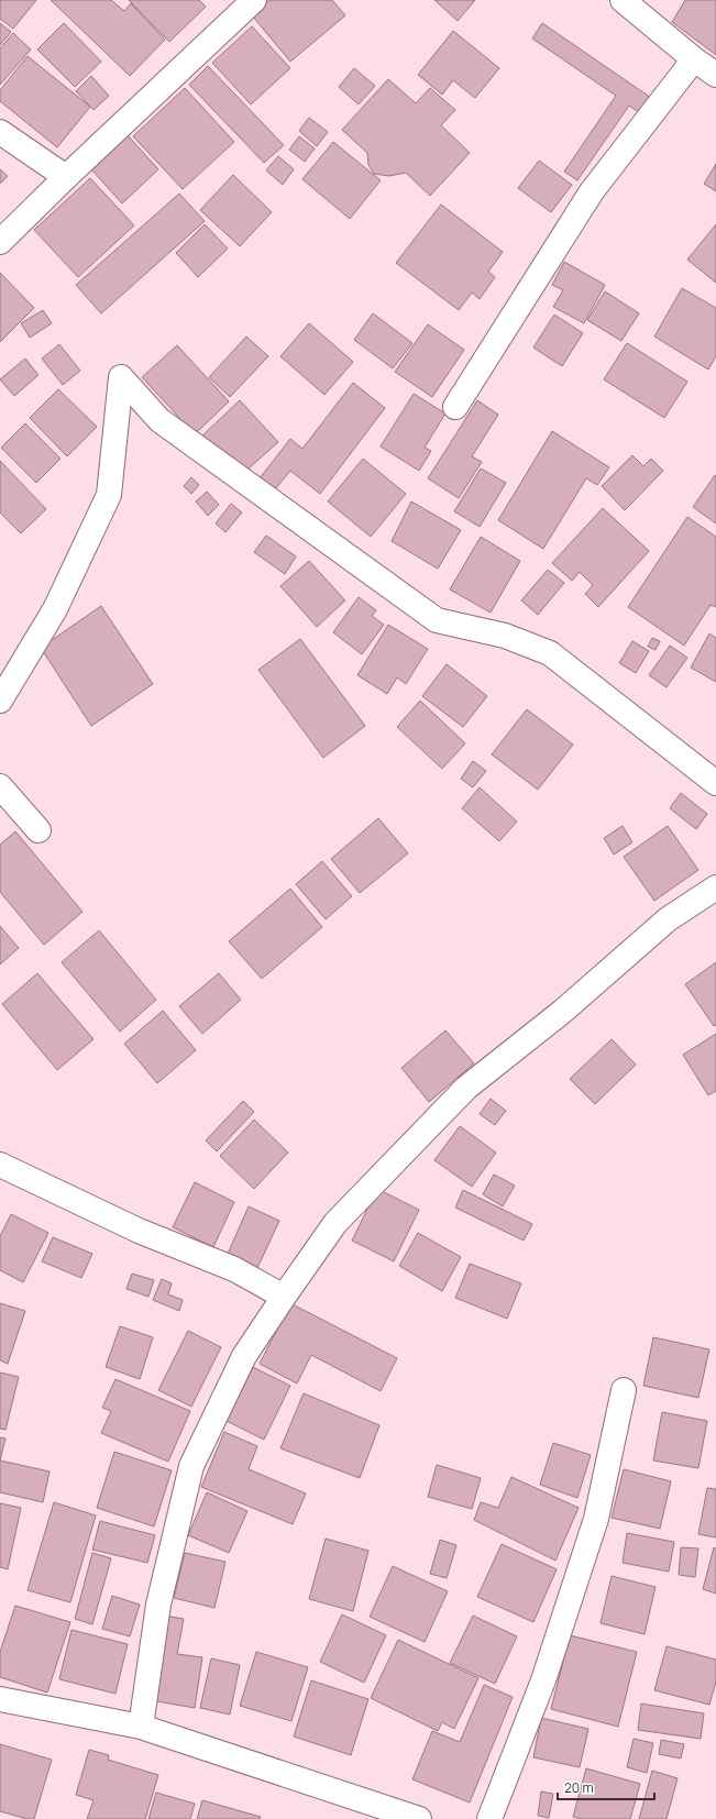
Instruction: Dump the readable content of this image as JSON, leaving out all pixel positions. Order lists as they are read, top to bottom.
{
  "scale_bar": "20 m"
}
